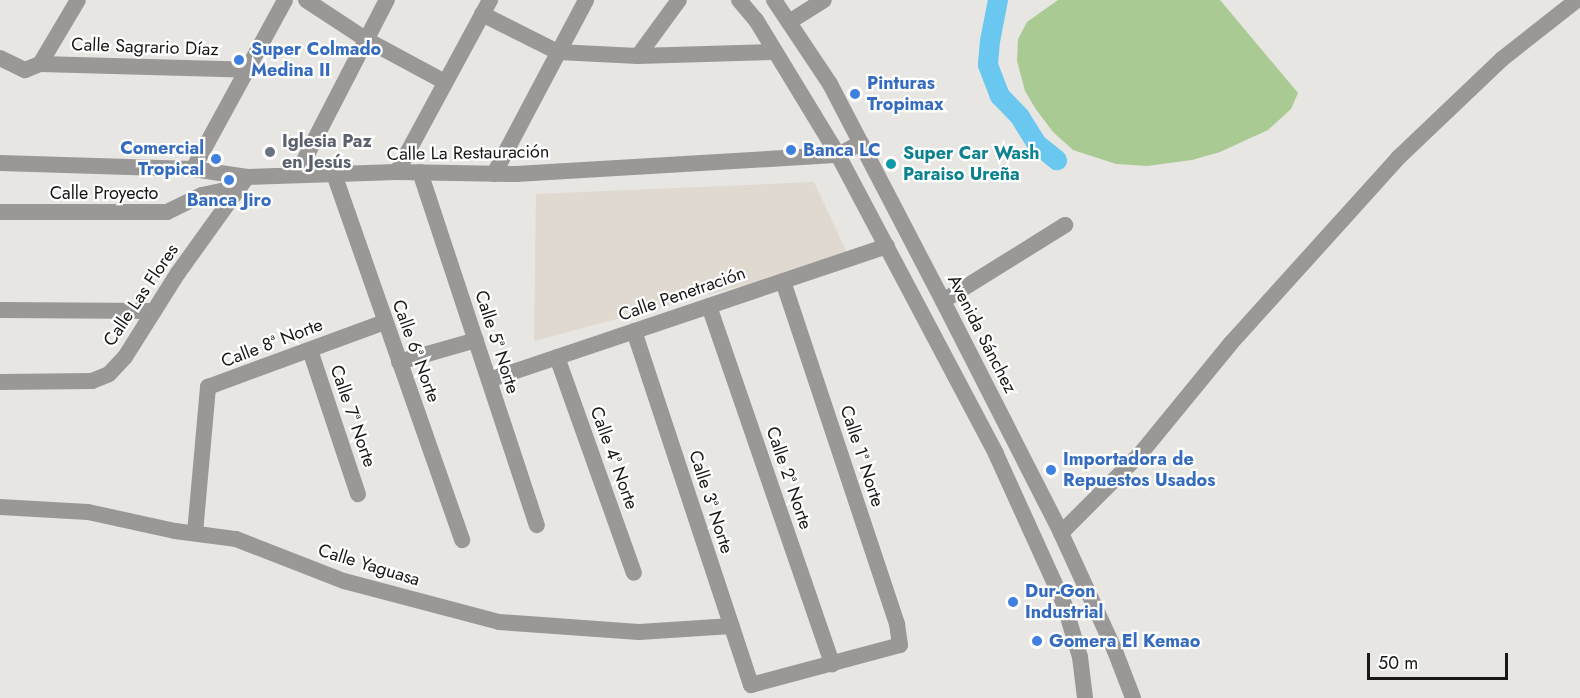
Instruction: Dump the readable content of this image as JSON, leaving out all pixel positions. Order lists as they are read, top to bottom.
{
  "streets": {
    "street": [
      "Calle Sagrario Díaz",
      "Calle La Restauración",
      "Calle Proyecto",
      "Calle Penetración",
      "Calle Las Flores",
      "Avenida Sánchez",
      "Calle 5ª Norte",
      "Calle 8ª Norte",
      "Calle 6ª Norte",
      "Calle 7ª Norte",
      "Calle 1ª Norte",
      "Calle 4ª Norte",
      "Calle 2ª Norte",
      "Calle 3ª Norte",
      "Calle Yaguasa"
    ]
  },
  "crossings": [
    ["Calle La Restauración", "Calle Proyecto"],
    ["Calle La Restauración", "Calle Las Flores"],
    ["Calle La Restauración", "Avenida Sánchez"],
    ["Calle La Restauración", "Calle 5ª Norte"],
    ["Calle La Restauración", "Calle 6ª Norte"],
    ["Calle Proyecto", "Calle Las Flores"],
    ["Calle Penetración", "Calle 5ª Norte"],
    ["Calle Penetración", "Calle 1ª Norte"],
    ["Calle Penetración", "Calle 4ª Norte"],
    ["Calle Penetración", "Calle 2ª Norte"],
    ["Calle Penetración", "Calle 3ª Norte"],
    ["Calle 8ª Norte", "Calle 6ª Norte"],
    ["Calle 8ª Norte", "Calle 7ª Norte"],
    ["Calle 8ª Norte", "Calle Yaguasa"],
    ["Calle 1ª Norte", "Calle 2ª Norte"],
    ["Calle 1ª Norte", "Calle 3ª Norte"],
    ["Calle 2ª Norte", "Calle 3ª Norte"],
    ["Calle 3ª Norte", "Calle Yaguasa"]
  ],
  "places": [
    "Super Colmado Medina II",
    "Pinturas Tropimax",
    "Banca LC",
    "Iglesia Paz en Jesús",
    "Comercial Tropical",
    "Super Car Wash Paraiso Ureña",
    "Banca Jiro",
    "Importadora de Repuestos Usados",
    "Dur-Gon Industrial",
    "Gomera El Kemao"
  ],
  "scale_bar": "50 m"
}
